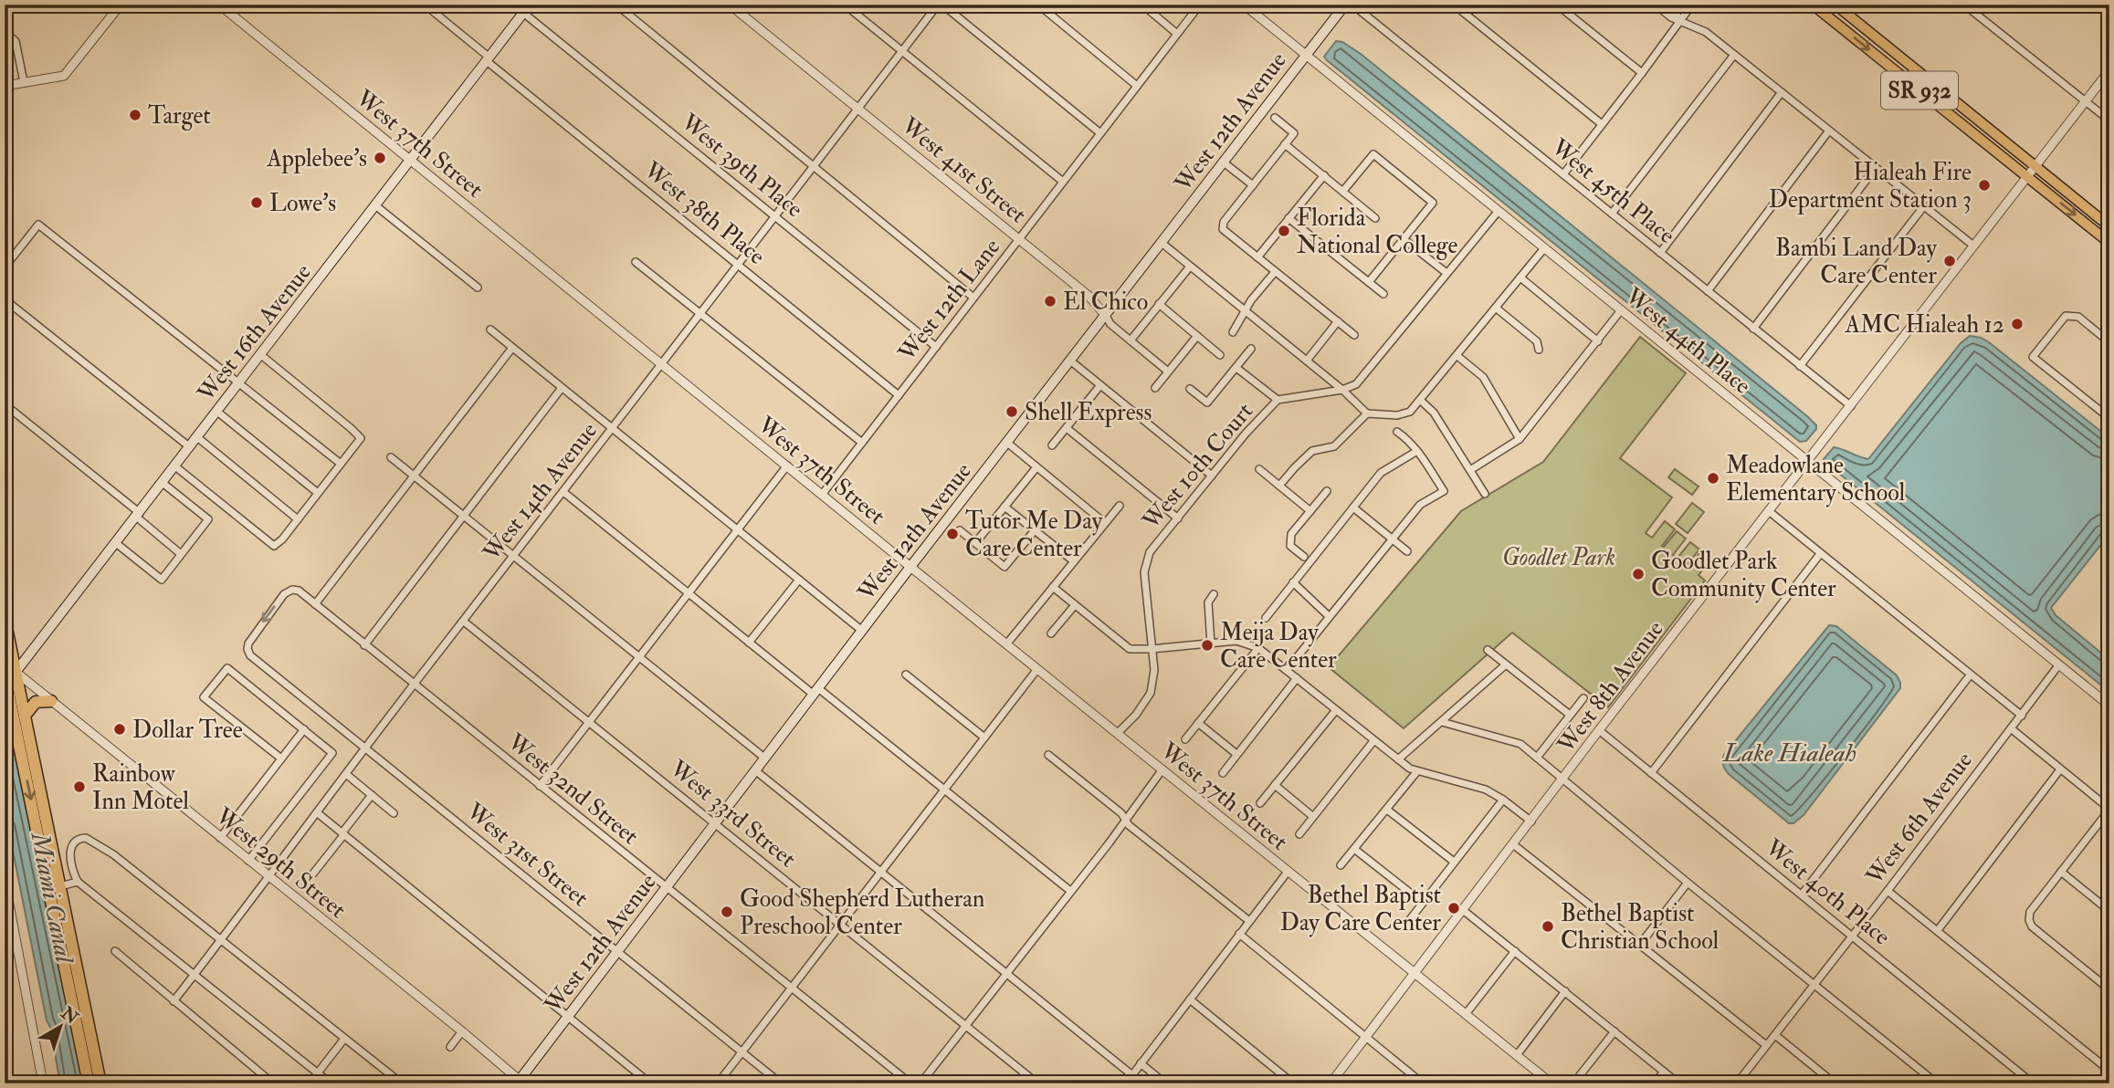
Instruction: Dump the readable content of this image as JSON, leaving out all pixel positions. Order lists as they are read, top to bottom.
{
  "streets": {
    "main road": ["SR 932", "West 12th Avenue", "West 16th Avenue"],
    "street": [
      "West 37th Street",
      "West 39th Place",
      "West 41st Street",
      "West 45th Place",
      "West 38th Place",
      "West 12th Lane",
      "West 44th Place",
      "West 10th Court",
      "West 14th Avenue",
      "West 8th Avenue",
      "West 32nd Street",
      "West 33rd Street",
      "West 6th Avenue",
      "West 31st Street",
      "West 29th Street",
      "West 40th Place"
    ]
  },
  "crossings": [
    ["SR 932", "West 8th Avenue"],
    ["West 12th Avenue", "West 37th Street"],
    ["West 12th Avenue", "West 41st Street"],
    ["West 12th Avenue", "West 44th Place"],
    ["West 12th Avenue", "West 32nd Street"],
    ["West 12th Avenue", "West 33rd Street"],
    ["West 12th Avenue", "West 31st Street"],
    ["West 12th Avenue", "West 29th Street"],
    ["West 37th Street", "West 12th Lane"],
    ["West 37th Street", "West 16th Avenue"],
    ["West 37th Street", "West 10th Court"],
    ["West 37th Street", "West 14th Avenue"],
    ["West 37th Street", "West 8th Avenue"],
    ["West 39th Place", "West 12th Lane"],
    ["West 39th Place", "West 16th Avenue"],
    ["West 39th Place", "West 14th Avenue"],
    ["West 41st Street", "West 12th Lane"],
    ["West 41st Street", "West 14th Avenue"],
    ["West 45th Place", "West 8th Avenue"],
    ["West 38th Place", "West 12th Lane"],
    ["West 38th Place", "West 16th Avenue"],
    ["West 38th Place", "West 14th Avenue"],
    ["West 16th Avenue", "West 29th Street"],
    ["West 44th Place", "West 10th Court"],
    ["West 44th Place", "West 8th Avenue"],
    ["West 44th Place", "West 6th Avenue"],
    ["West 14th Avenue", "West 32nd Street"],
    ["West 14th Avenue", "West 33rd Street"],
    ["West 14th Avenue", "West 31st Street"],
    ["West 14th Avenue", "West 29th Street"],
    ["West 8th Avenue", "West 40th Place"],
    ["West 32nd Street", "West 31st Street"],
    ["West 6th Avenue", "West 40th Place"]
  ],
  "water": ["Lake Hialeah", "Miami Canal"],
  "parks": ["Goodlet Park"],
  "places": [
    "Target",
    "Applebee's",
    "Hialeah Fire Department Station 3",
    "Lowe's",
    "Florida National College",
    "Bambi Land Day Care Center",
    "El Chico",
    "AMC Hialeah 12",
    "Shell Express",
    "Meadowlane Elementary School",
    "Tutor Me Day Care Center",
    "Goodlet Park Community Center",
    "Meija Day Care Center",
    "Dollar Tree",
    "Rainbow Inn Motel",
    "Bethel Baptist Day Care Center",
    "Good Shepherd Lutheran Preschool Center",
    "Bethel Baptist Christian School"
  ],
  "north": "top right"
}
